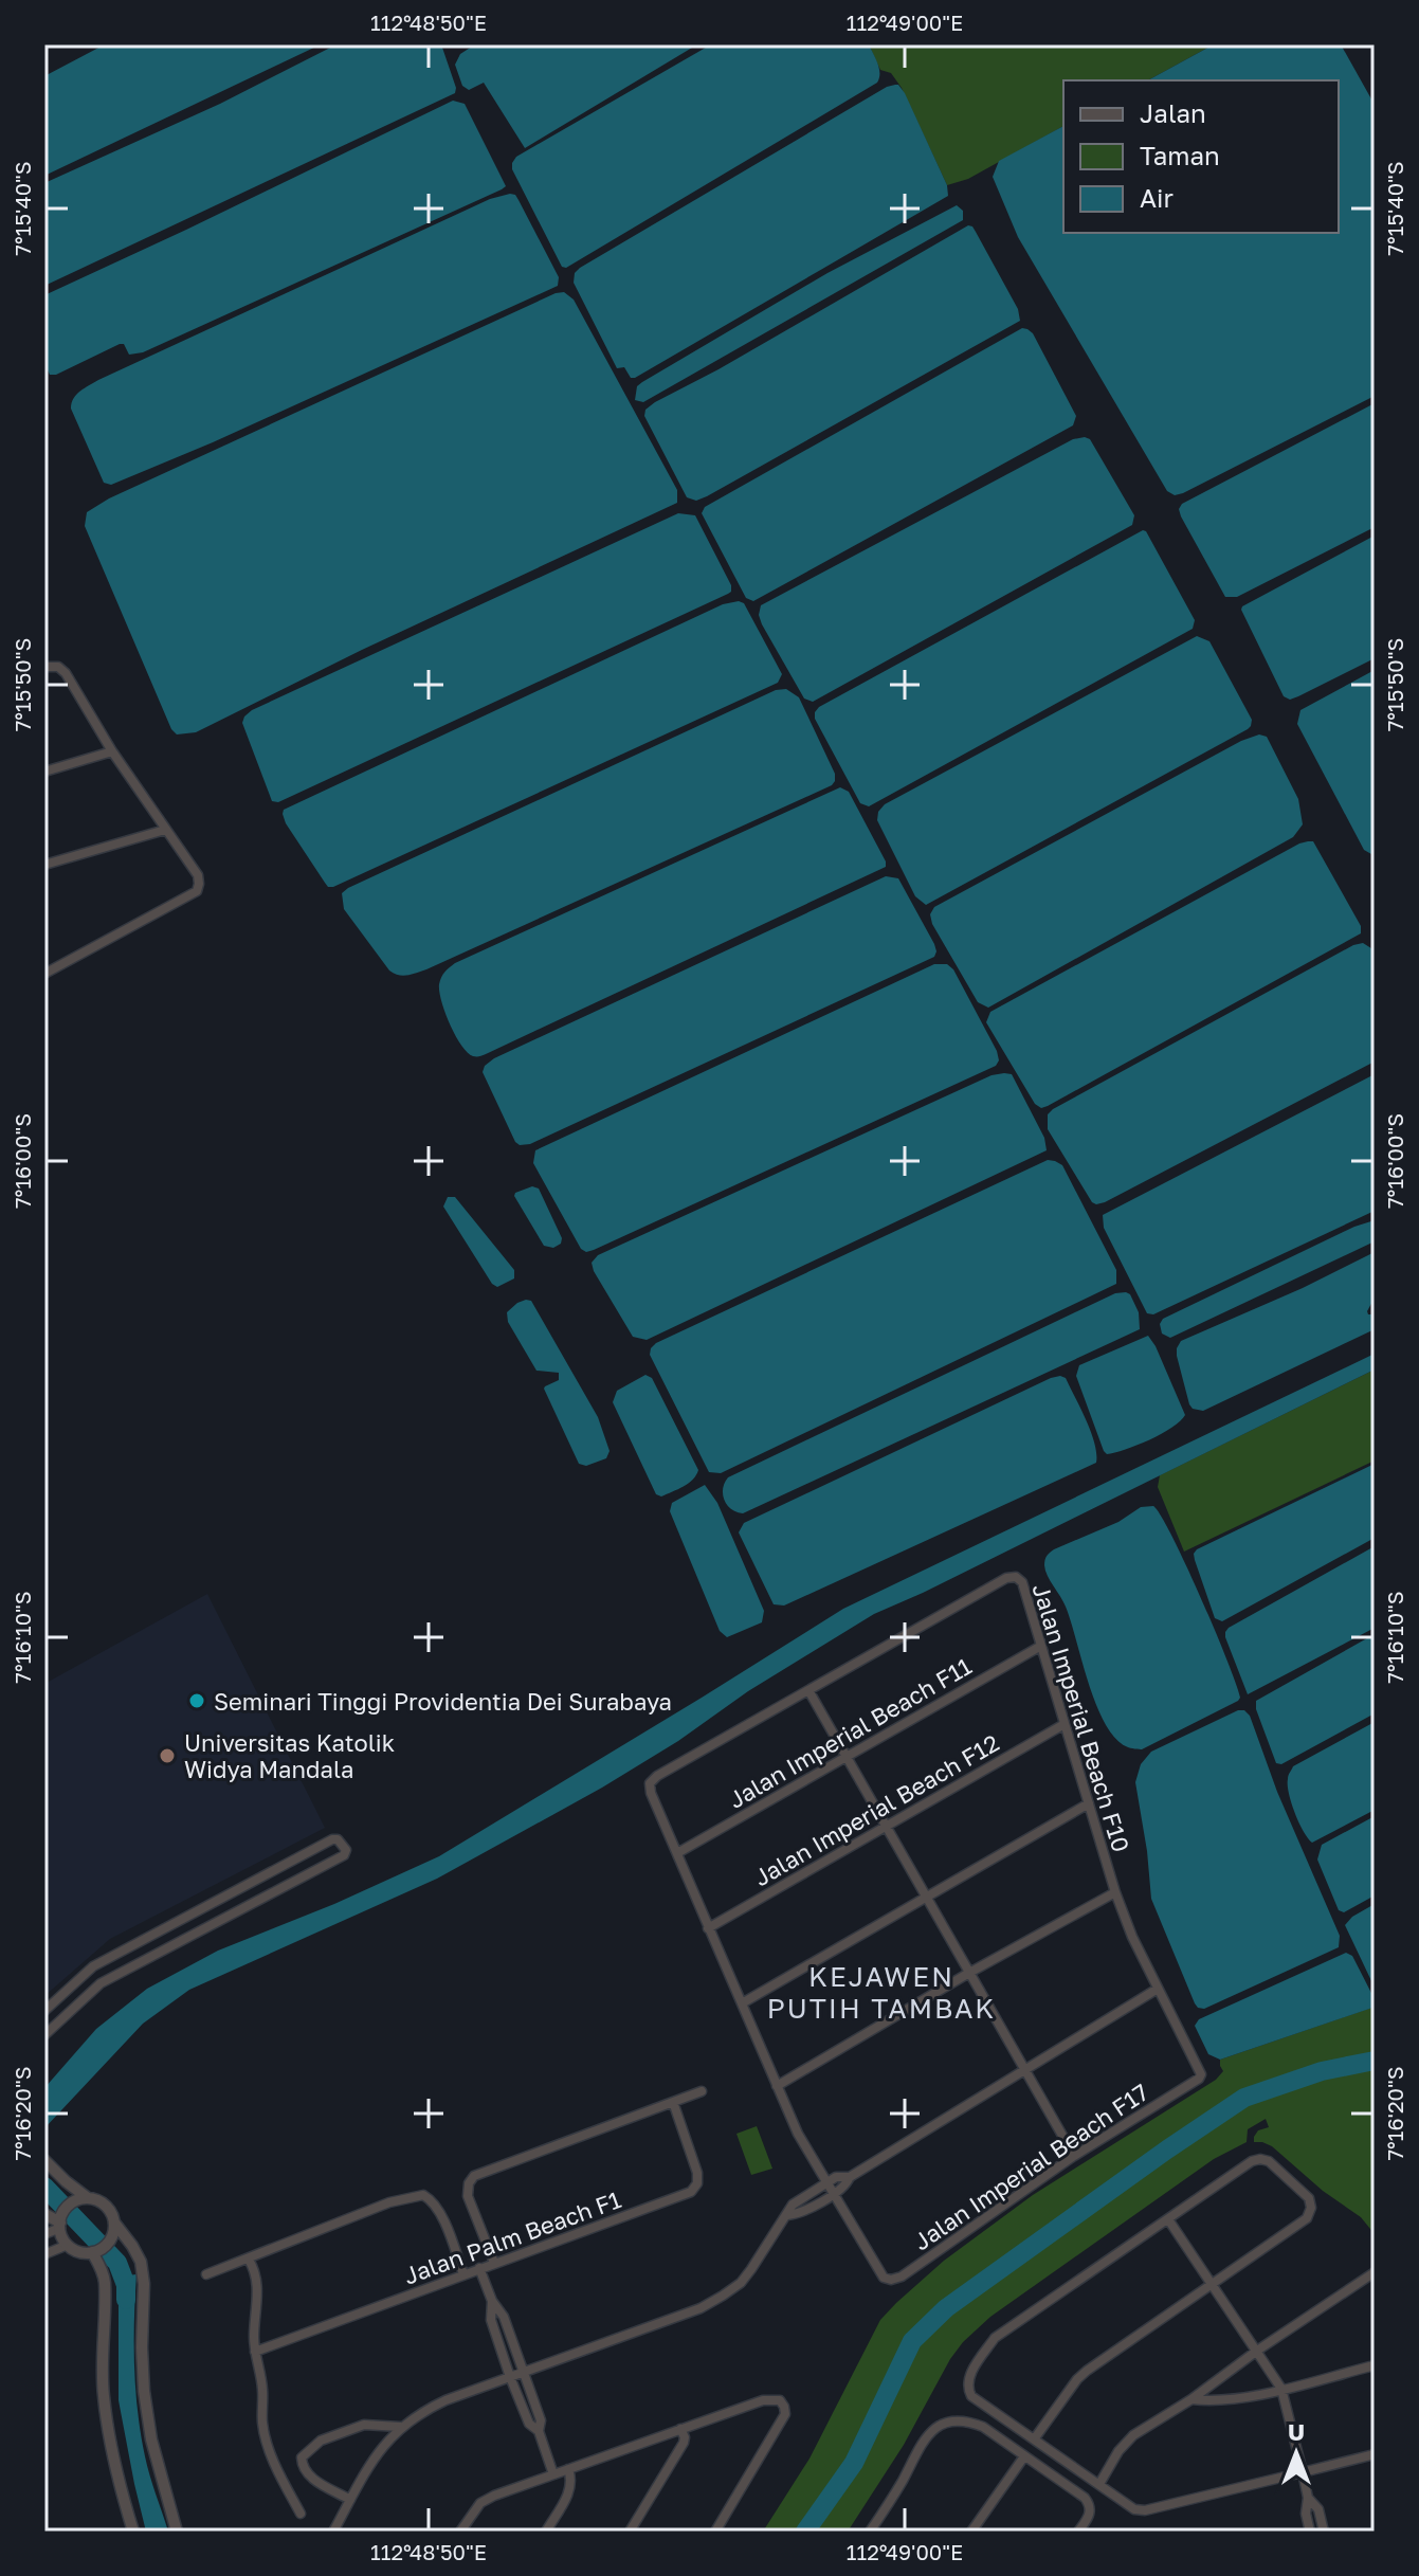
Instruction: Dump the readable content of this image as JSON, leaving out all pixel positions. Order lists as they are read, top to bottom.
{
  "streets": {
    "street": [
      "Jalan Imperial Beach F10",
      "Jalan Imperial Beach F11",
      "Jalan Imperial Beach F12",
      "Jalan Imperial Beach F17",
      "Jalan Palm Beach F1"
    ]
  },
  "crossings": [
    ["Jalan Imperial Beach F10", "Jalan Imperial Beach F11"],
    ["Jalan Imperial Beach F10", "Jalan Imperial Beach F12"],
    ["Jalan Imperial Beach F10", "Jalan Imperial Beach F17"]
  ],
  "districts": ["KEJAWEN PUTIH TAMBAK"],
  "places": ["Seminari Tinggi Providentia Dei Surabaya", "Universitas Katolik Widya Mandala"],
  "legend": ["Jalan", "Taman", "Air"],
  "north": "top",
  "coordinates": [
    "112°48'50\"E",
    "112°49'00\"E",
    "7°15'40\"S",
    "7°15'50\"S",
    "7°16'00\"S",
    "7°16'10\"S",
    "7°16'20\"S"
  ]
}
